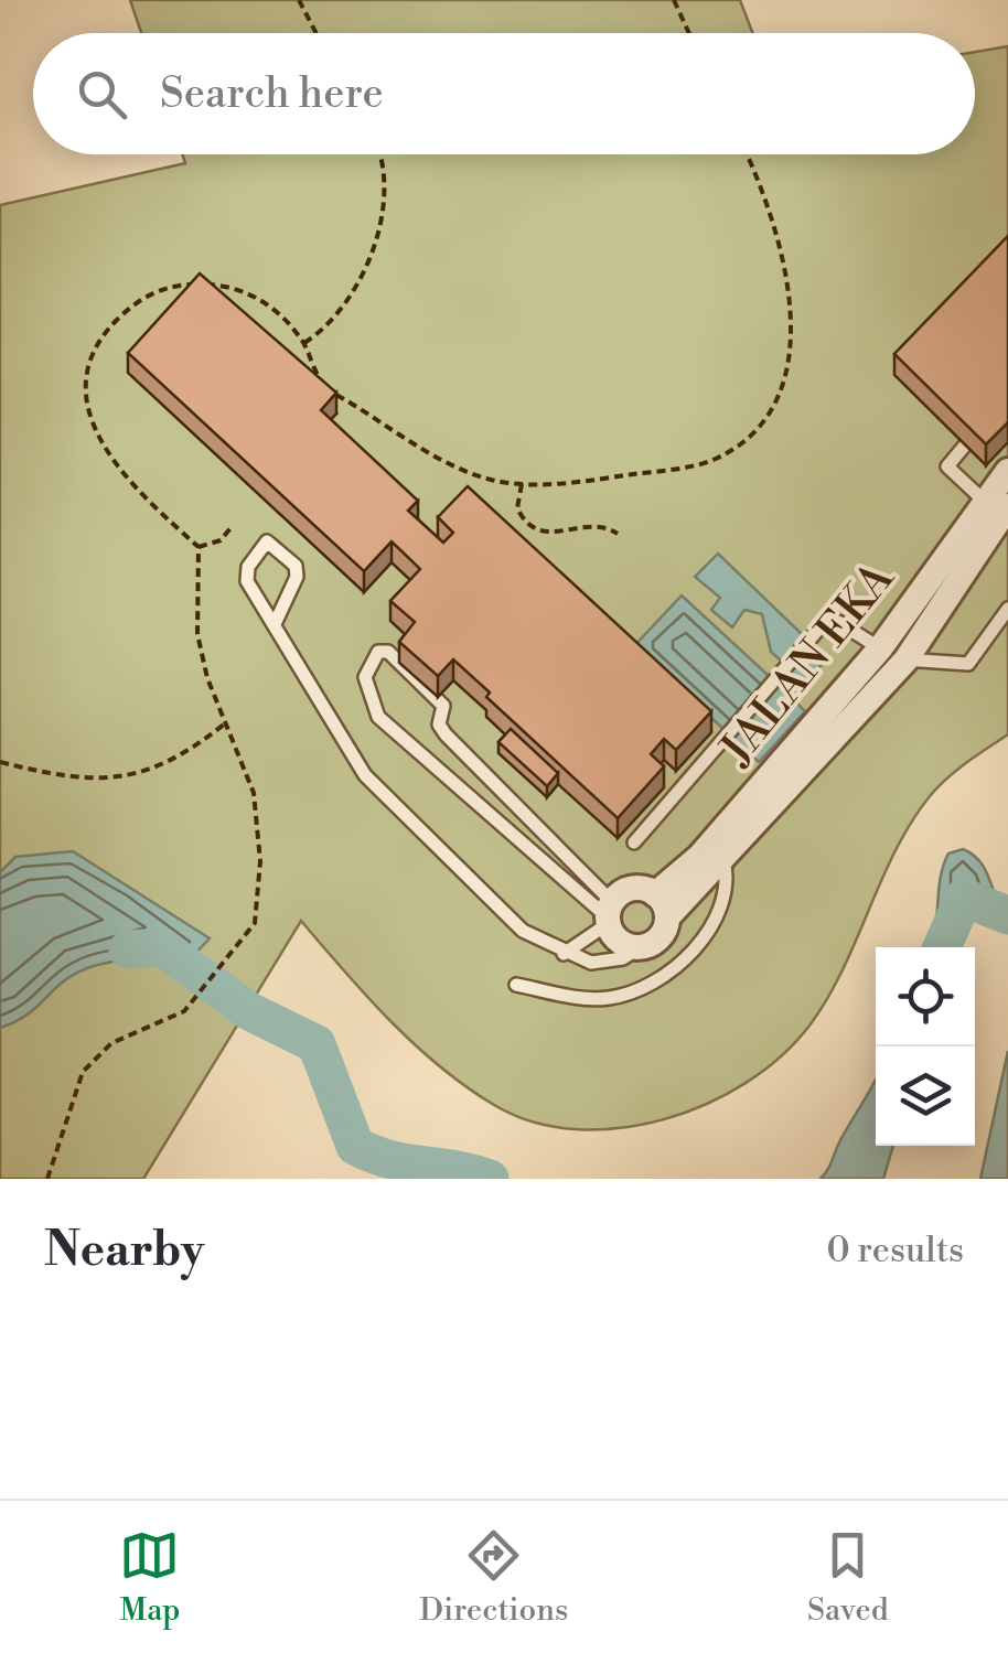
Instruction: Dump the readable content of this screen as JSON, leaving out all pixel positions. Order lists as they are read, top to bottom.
{
  "streets": {
    "street": ["JALAN EKA"]
  },
  "page": {
    "search": "Search here",
    "heading": ["Nearby", "0 results"],
    "nav": ["Map", "Directions", "Saved"]
  }
}
